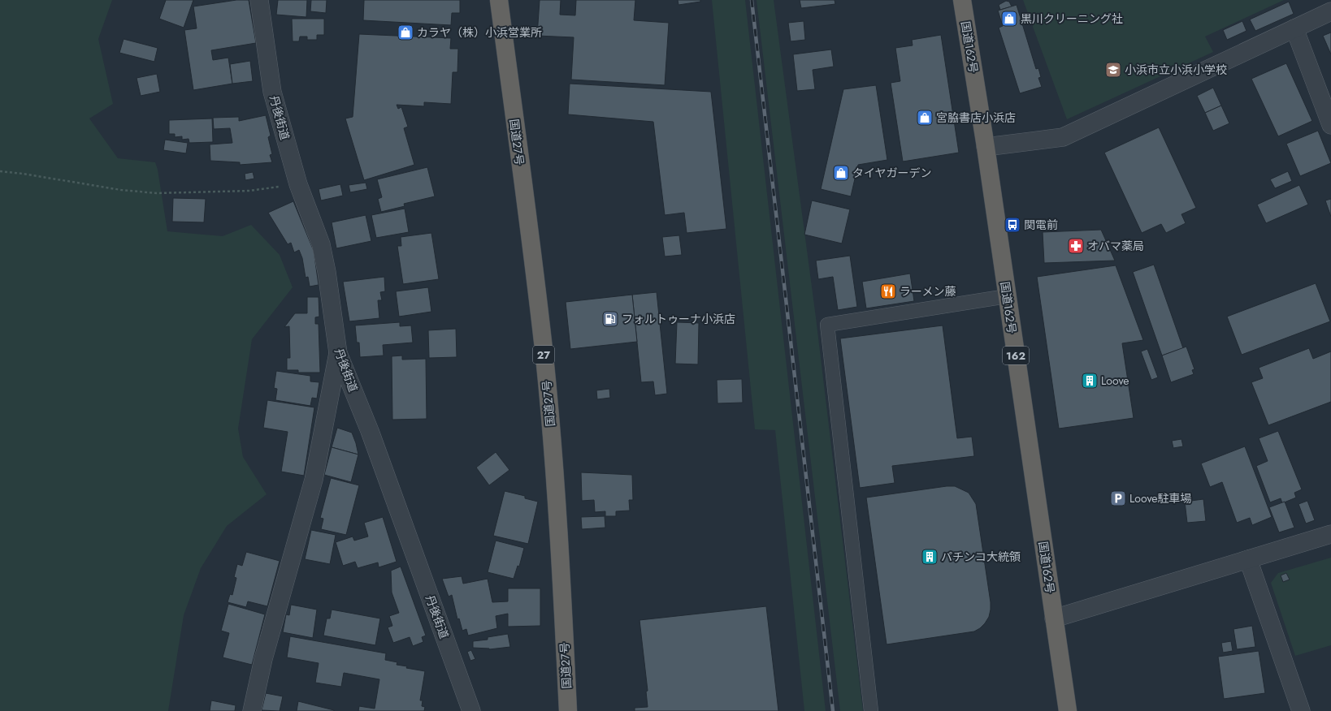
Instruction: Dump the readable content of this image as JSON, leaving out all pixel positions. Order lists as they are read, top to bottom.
{
  "streets": {
    "highway": [
      "国道162号",
      "国道27号",
      "27",
      "162"
    ],
    "street": ["丹後街道"]
  },
  "places": {
    "shop": [
      "黒川クリーニング社",
      "カラヤ（株）小浜営業所",
      "宮脇書店小浜店",
      "タイヤガーデン"
    ],
    "school or university": ["小浜市立小浜小学校"],
    "bus stop": ["関電前"],
    "pharmacy": ["オバマ薬局"],
    "restaurant": ["ラーメン藤"],
    "fuel station": ["フォルトゥーナ小浜店"],
    "building": ["Loove", "パチンコ大統領"],
    "parking": ["Loove駐車場"]
  }
}
